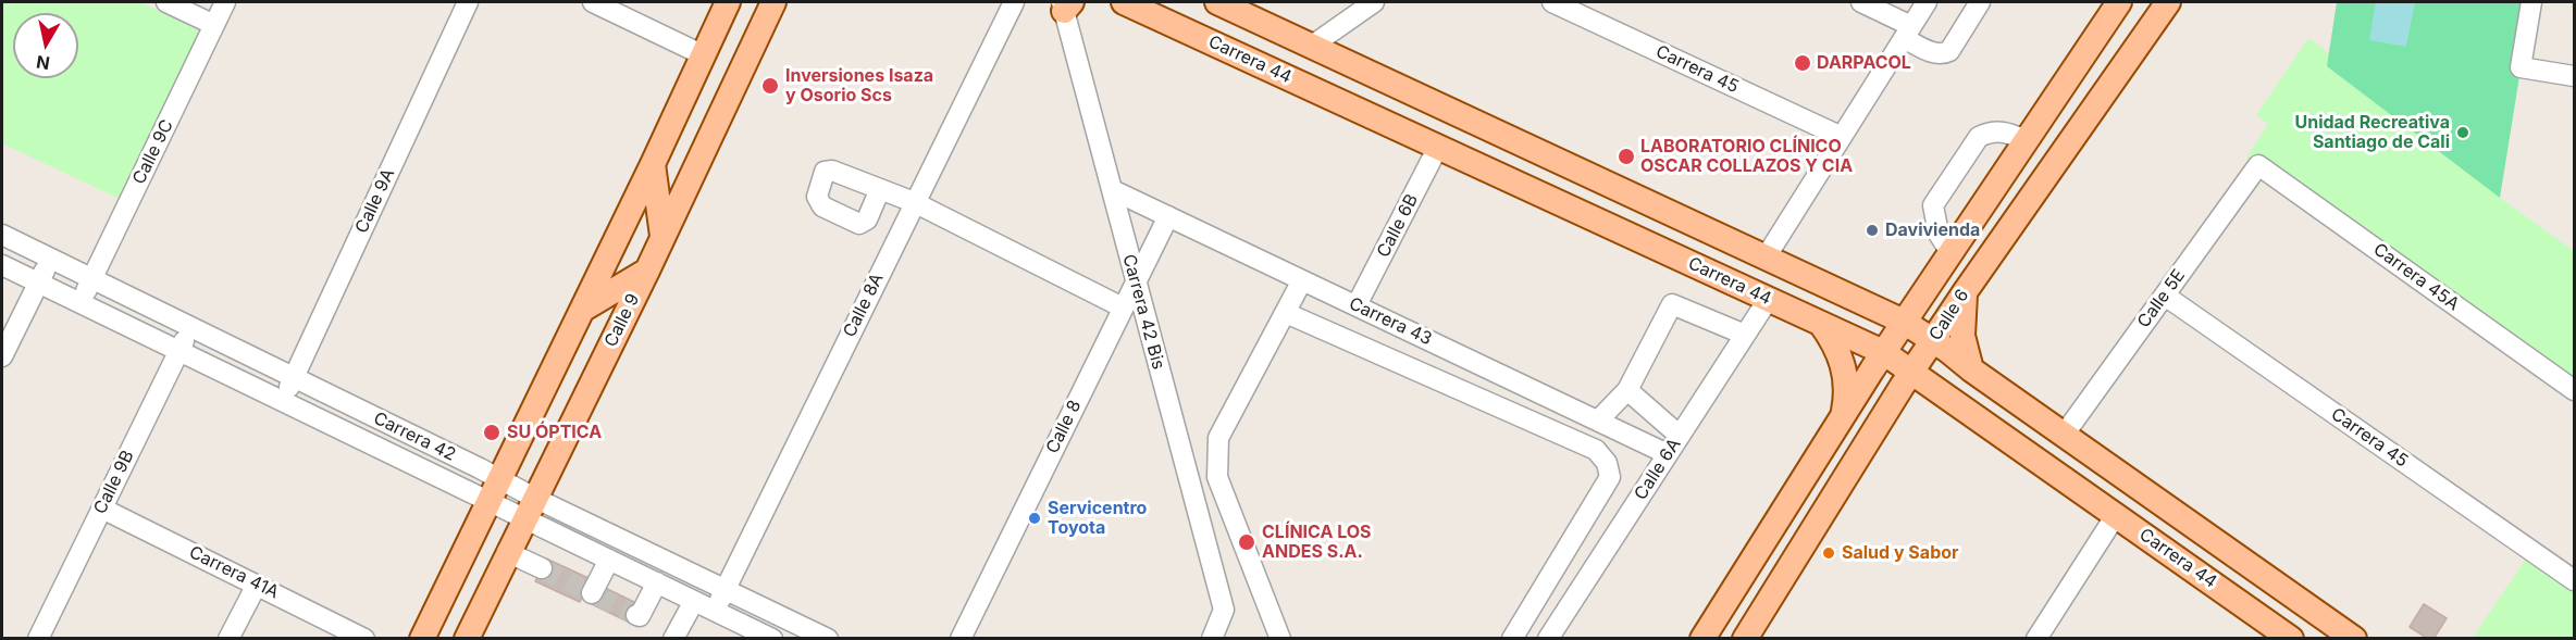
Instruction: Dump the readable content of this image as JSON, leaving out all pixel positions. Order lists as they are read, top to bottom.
{
  "streets": {
    "main road": ["Carrera 44", "Calle 6", "Calle 9"],
    "street": [
      "Carrera 45",
      "Calle 9C",
      "Calle 9A",
      "Calle 6B",
      "Carrera 45A",
      "Calle 5E",
      "Calle 8A",
      "Carrera 42 Bis",
      "Carrera 43",
      "Calle 8",
      "Carrera 42",
      "Calle 6A",
      "Calle 9B",
      "Carrera 41A"
    ]
  },
  "crossings": [
    ["Carrera 44", "Calle 6B"],
    ["Carrera 44", "Calle 5E"],
    ["Carrera 44", "Calle 6"],
    ["Carrera 44", "Calle 6A"],
    ["Carrera 45", "Calle 5E"],
    ["Calle 9C", "Carrera 42"],
    ["Calle 9A", "Carrera 42"],
    ["Calle 6B", "Carrera 43"],
    ["Carrera 45A", "Calle 5E"],
    ["Calle 8A", "Carrera 42"],
    ["Carrera 42 Bis", "Carrera 43"],
    ["Carrera 42 Bis", "Calle 8"],
    ["Calle 9", "Carrera 42"],
    ["Carrera 43", "Calle 8"],
    ["Carrera 43", "Calle 6A"],
    ["Carrera 42", "Calle 9B"],
    ["Calle 9B", "Carrera 41A"]
  ],
  "places": [
    "DARPACOL",
    "Inversiones Isaza y Osorio Scs",
    "Unidad Recreativa Santiago de Cali",
    "LABORATORIO CLÍNICO OSCAR COLLAZOS Y CIA",
    "Davivienda",
    "SU ÓPTICA",
    "Servicentro Toyota",
    "CLÍNICA LOS ANDES S.A.",
    "Salud y Sabor"
  ],
  "north": "bottom"
}
